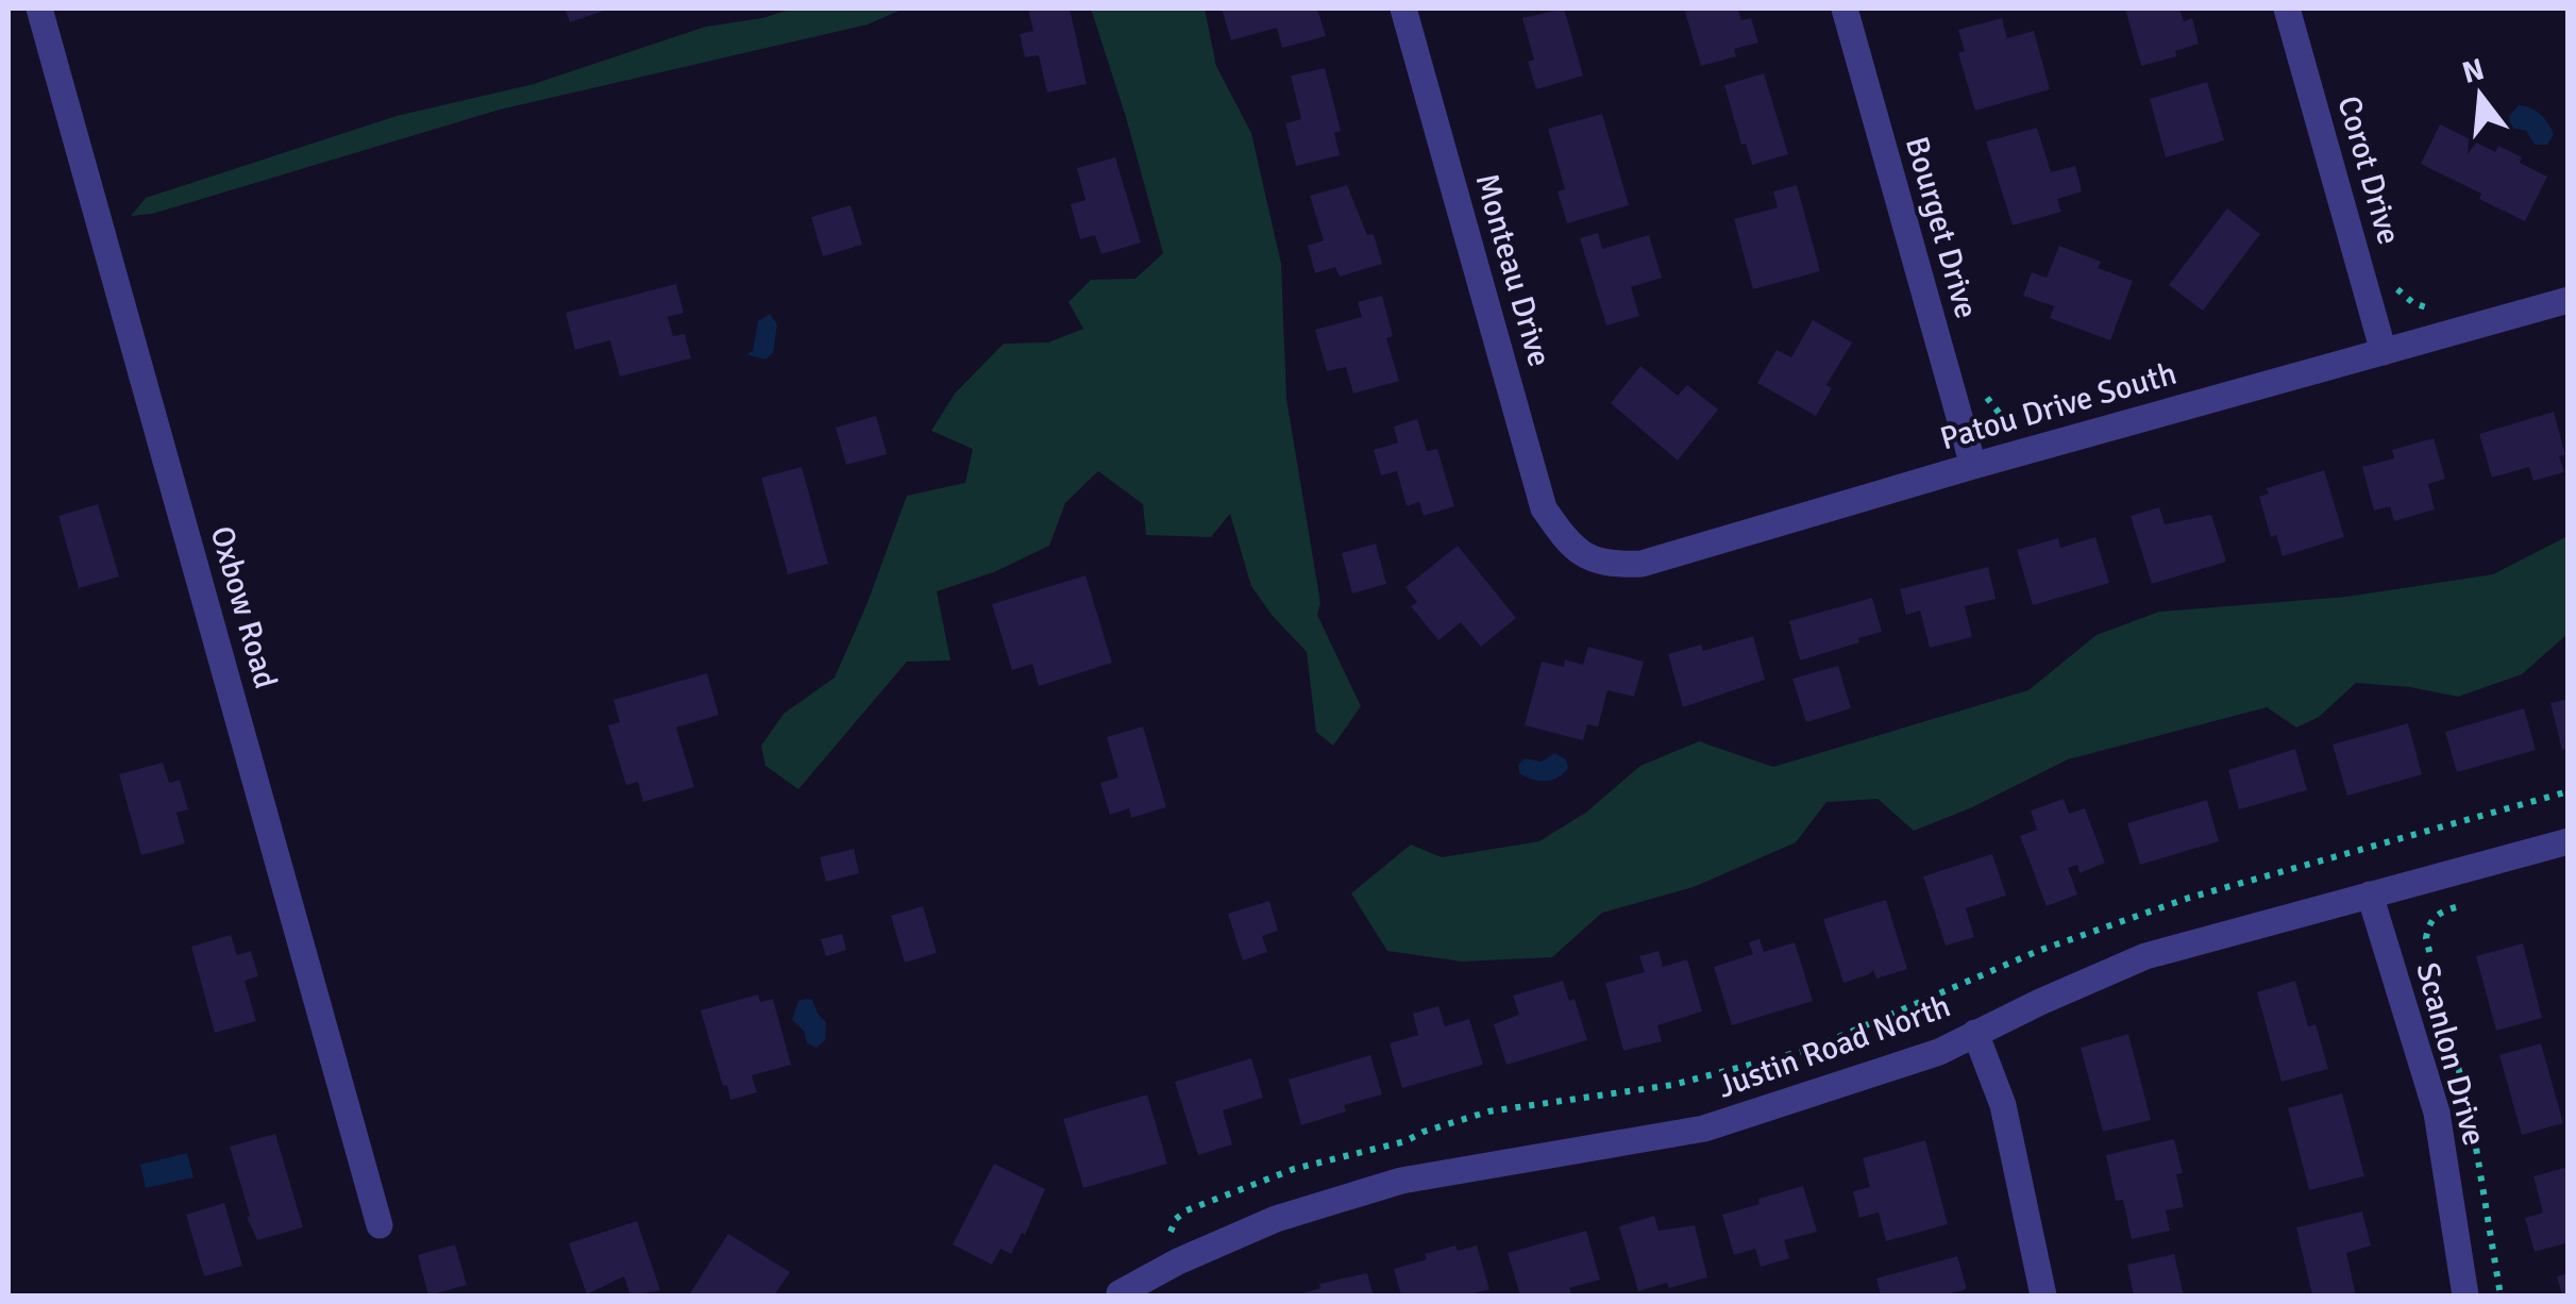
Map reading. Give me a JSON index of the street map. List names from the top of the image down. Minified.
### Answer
{"streets":{"street":["Corot Drive","Bourget Drive","Monteau Drive","Patou Drive South","Oxbow Road","Justin Road North","Scanlon Drive"]},"crossings":[["Corot Drive","Patou Drive South"],["Bourget Drive","Patou Drive South"],["Monteau Drive","Patou Drive South"],["Justin Road North","Scanlon Drive"]],"north":"top"}
